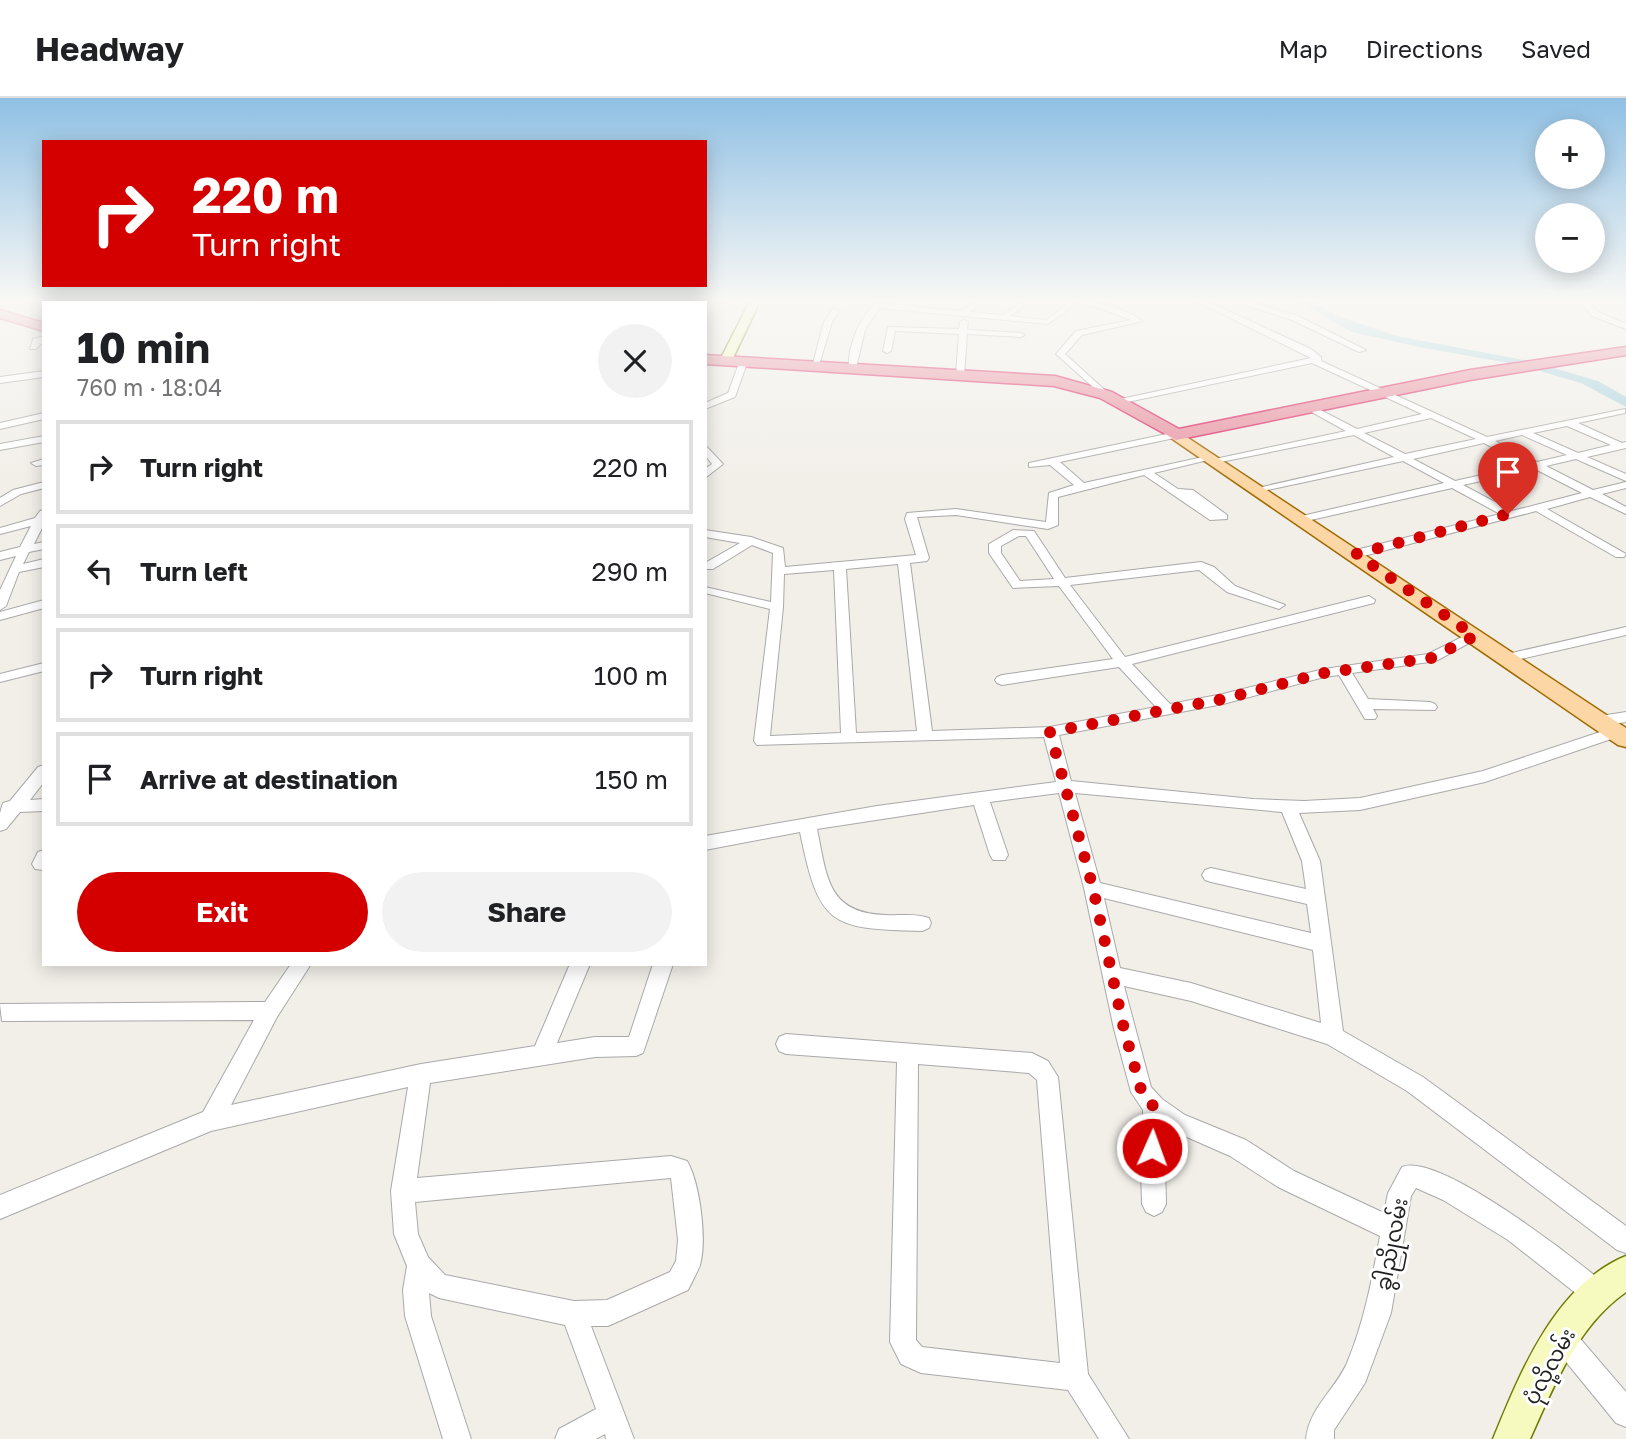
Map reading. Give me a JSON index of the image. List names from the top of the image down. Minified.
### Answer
{"streets":{"street":["ခွါညိုလမ်း","ပုံလို့လမ်း"]},"crossings":[["ခွါညိုလမ်း","ပုံလို့လမ်း"]],"page":{"header":"Headway","nav":["Map","Directions","Saved"],"map_buttons":["+","−"],"turn":["220 m","Turn right"],"heading":["10 min","760 m · 18:04"],"list":[{"name":"Turn right","value":"220 m"},{"name":"Turn left","value":"290 m"},{"name":"Turn right","value":"100 m"},{"name":"Arrive at destination","value":"150 m"}],"buttons":["Exit","Share"]}}
